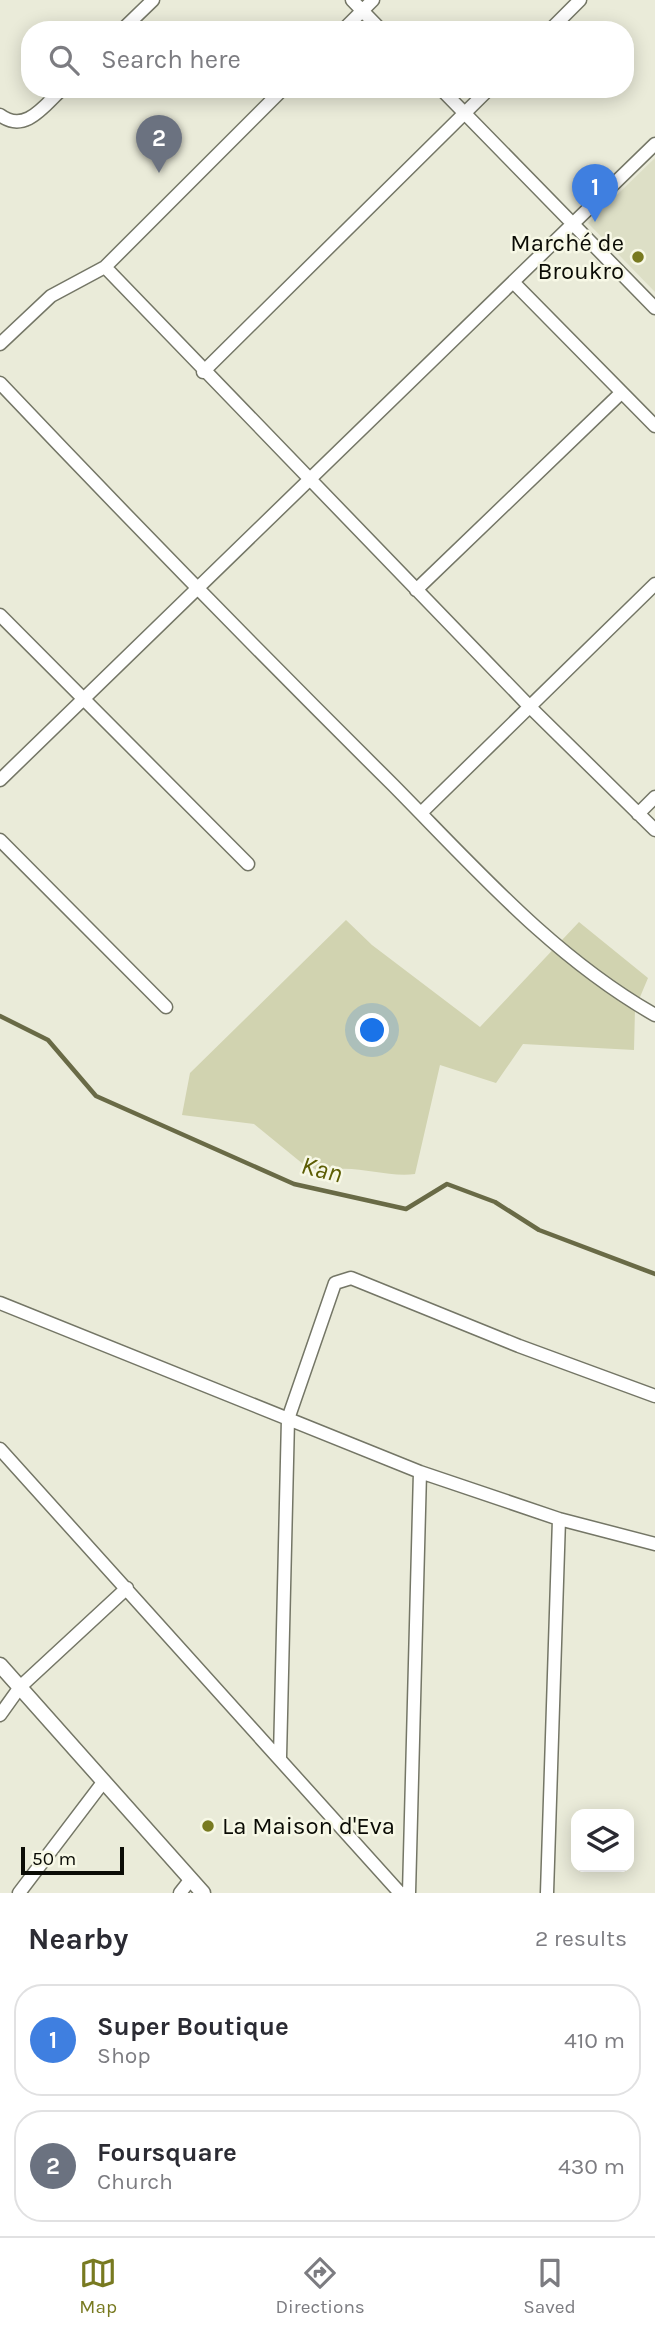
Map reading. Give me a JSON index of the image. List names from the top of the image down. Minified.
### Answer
{"water":["Kan"],"places":["Marché de Broukro","La Maison d'Eva"],"scale_bar":"50 m","page":{"search":"Search here","pins":["2","1"],"scale":"50 m","heading":["Nearby","2 results"],"list":[{"mark":"1","name":"Super Boutique","note":"Shop","value":"410 m"},{"mark":"2","name":"Foursquare","note":"Church","value":"430 m"}],"nav":["Map","Directions","Saved"]}}
